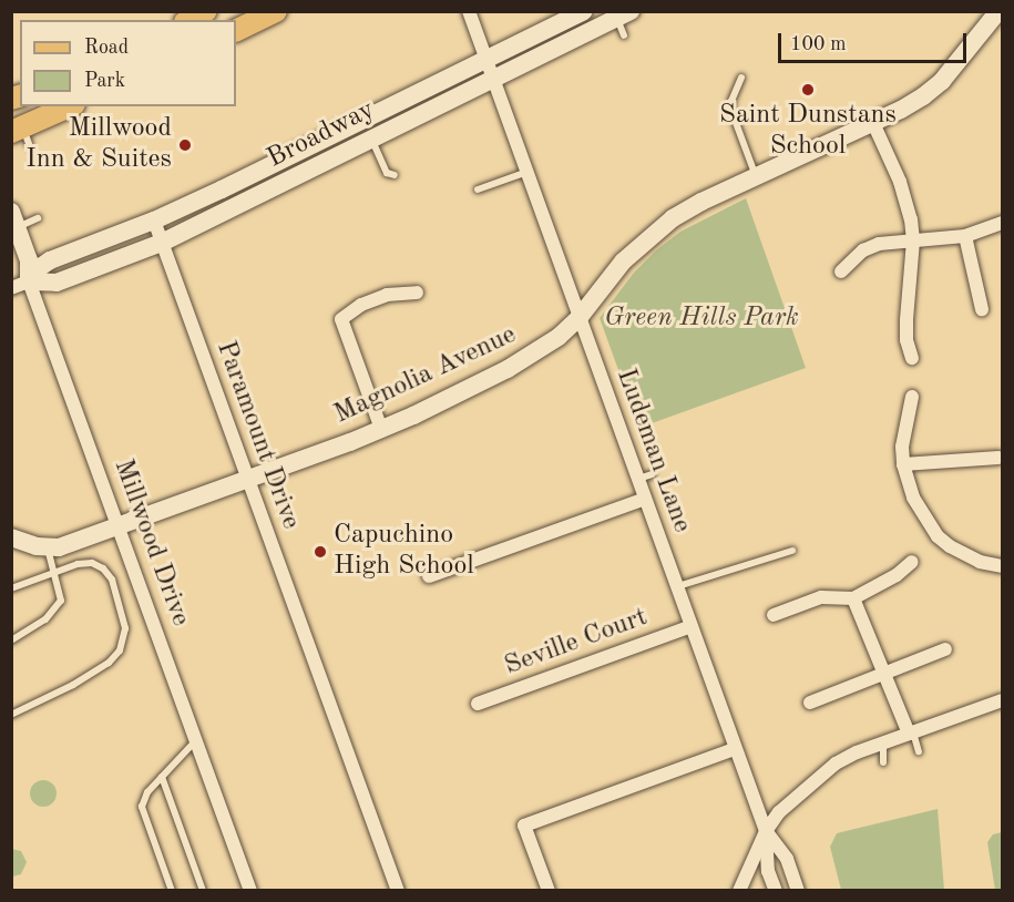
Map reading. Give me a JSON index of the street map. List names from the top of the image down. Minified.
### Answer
{"streets":{"street":["Broadway","Magnolia Avenue","Paramount Drive","Ludeman Lane","Millwood Drive","Seville Court"]},"crossings":[["Broadway","Paramount Drive"],["Broadway","Ludeman Lane"],["Broadway","Millwood Drive"],["Magnolia Avenue","Paramount Drive"],["Magnolia Avenue","Ludeman Lane"],["Magnolia Avenue","Millwood Drive"],["Ludeman Lane","Seville Court"]],"parks":["Green Hills Park"],"places":["Saint Dunstans School","Millwood Inn & Suites","Capuchino High School"],"legend":["Road","Park"],"scale_bar":"100 m"}
